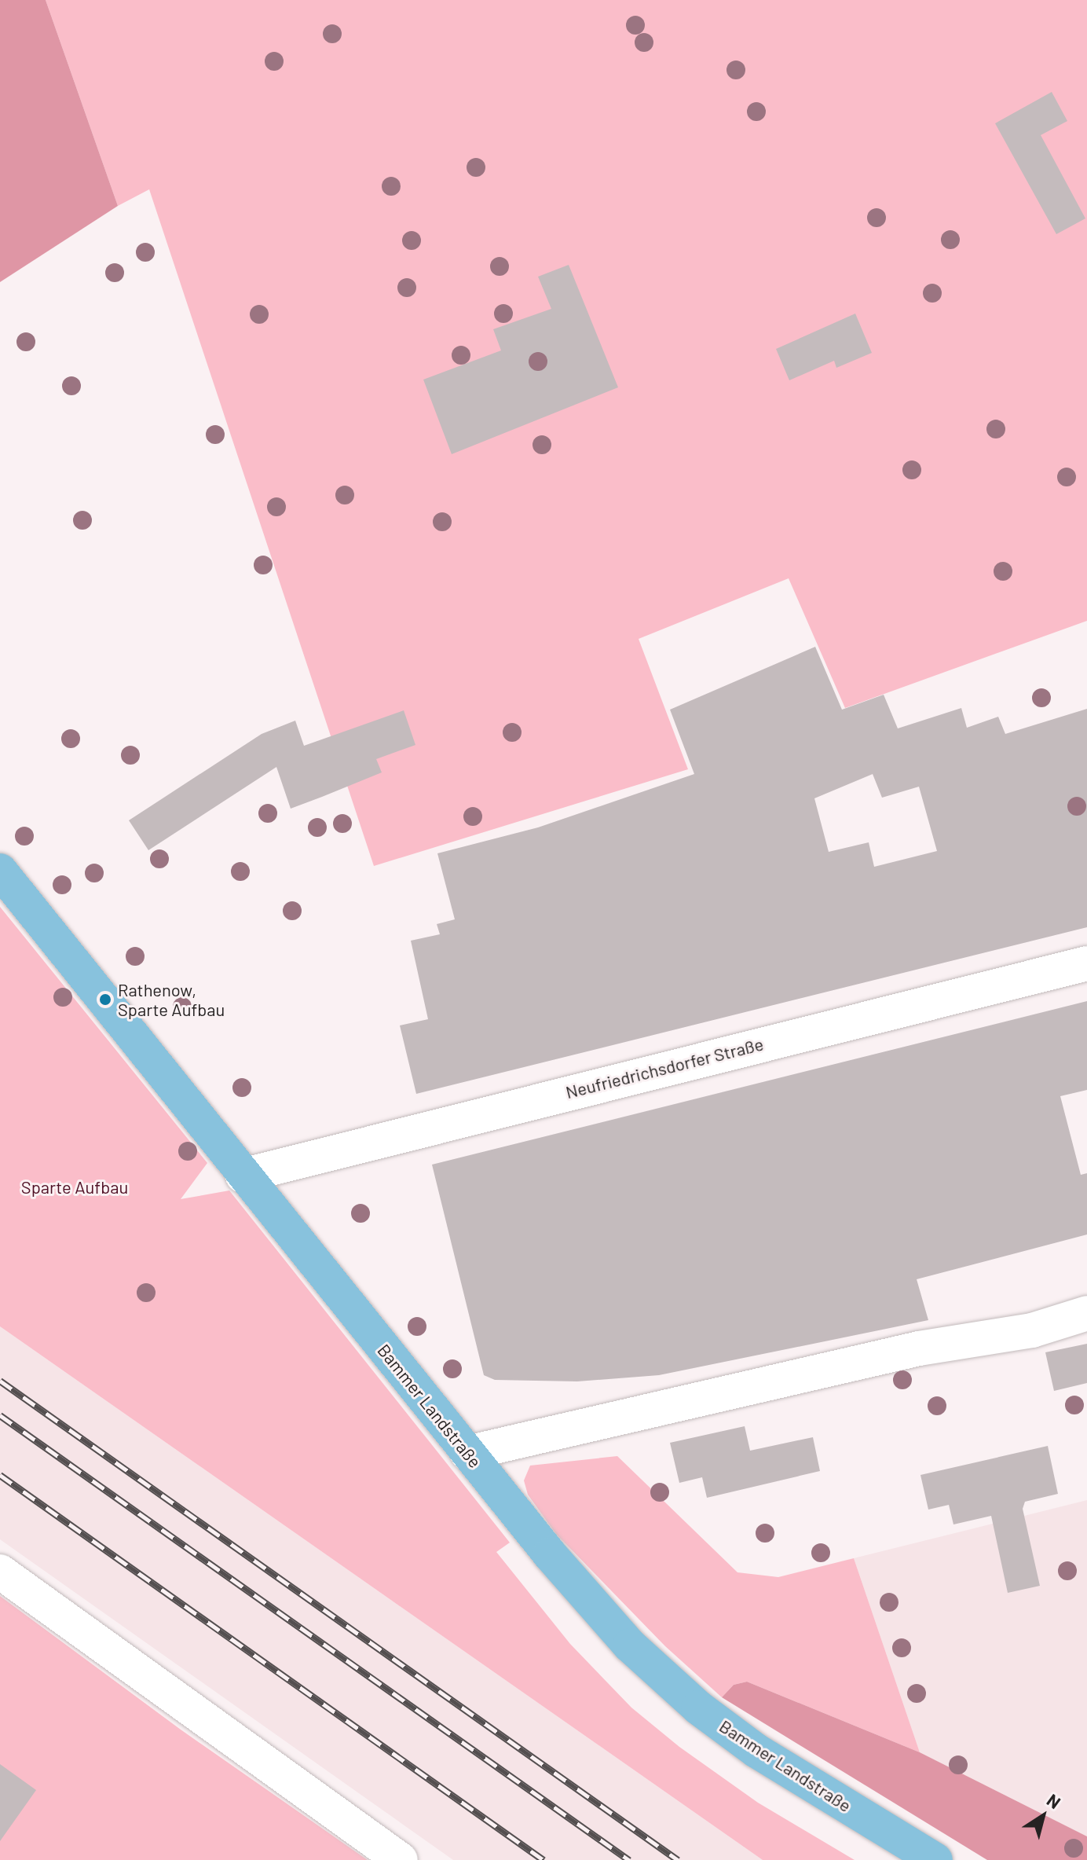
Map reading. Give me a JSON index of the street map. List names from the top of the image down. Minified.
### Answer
{"streets":{"main road":["Bammer Landstraße"],"street":["Neufriedrichsdorfer Straße"]},"crossings":[["Neufriedrichsdorfer Straße","Bammer Landstraße"]],"parks":["Sparte Aufbau"],"places":["Rathenow, Sparte Aufbau"],"north":"top right"}
